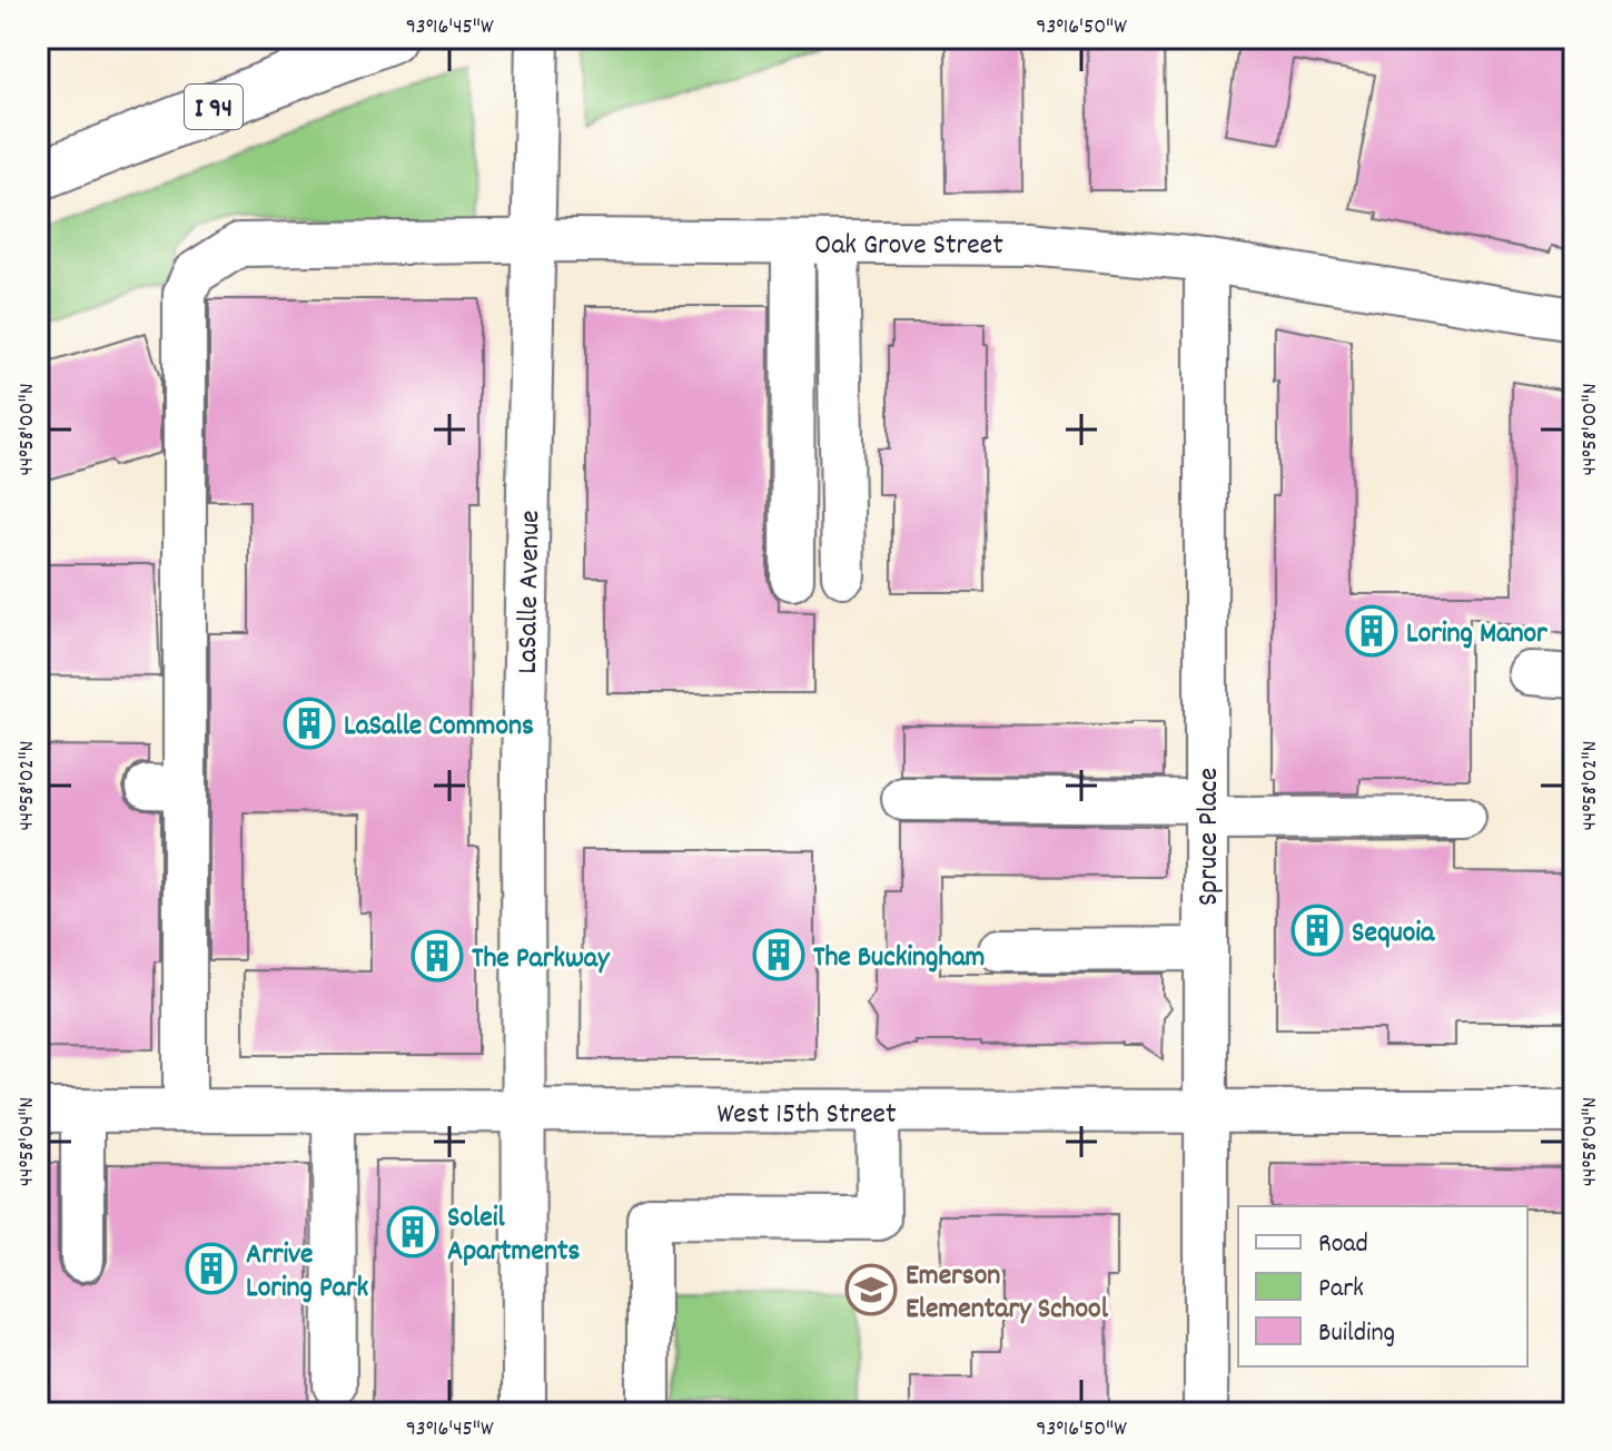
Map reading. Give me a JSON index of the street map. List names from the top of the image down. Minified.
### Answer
{"streets":{"highway":["I 94"],"street":["Oak Grove Street","LaSalle Avenue","Spruce Place","West 15th Street"]},"crossings":[["Oak Grove Street","LaSalle Avenue"],["Oak Grove Street","Spruce Place"],["Oak Grove Street","West 15th Street"],["LaSalle Avenue","West 15th Street"],["Spruce Place","West 15th Street"]],"places":{"building":["Loring Manor","LaSalle Commons","Sequoia","The Buckingham","The Parkway","Soleil Apartments","Arrive Loring Park"],"school or university":["Emerson Elementary School"]},"legend":["Road","Park","Building"],"coordinates":["93°16'45\"W","93°16'50\"W","44°58'00\"N","44°58'02\"N","44°58'04\"N"]}
